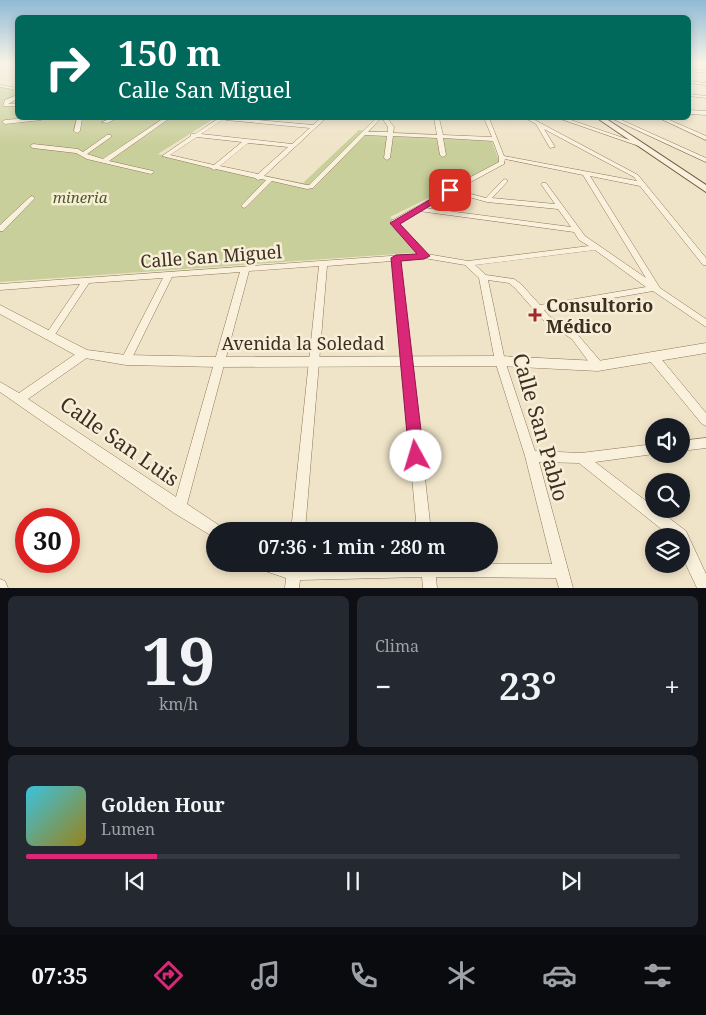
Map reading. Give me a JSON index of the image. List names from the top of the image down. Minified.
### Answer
{"streets":{"street":["Calle San Miguel","Avenida la Soledad","Calle San Pablo","Calle San Luis"]},"crossings":[["Avenida la Soledad","Calle San Pablo"]],"parks":["mineria"],"places":{"health":["Consultorio Médico"]},"page":{"turn":["150 m","Calle San Miguel"],"limit":"30","trip":"07:36 · 1 min · 280 m","tile":[["19","km/h"],"Clima"],"heat":["−","23°","+"],"song":["Golden Hour","Lumen"],"tabs":"07:35"}}
